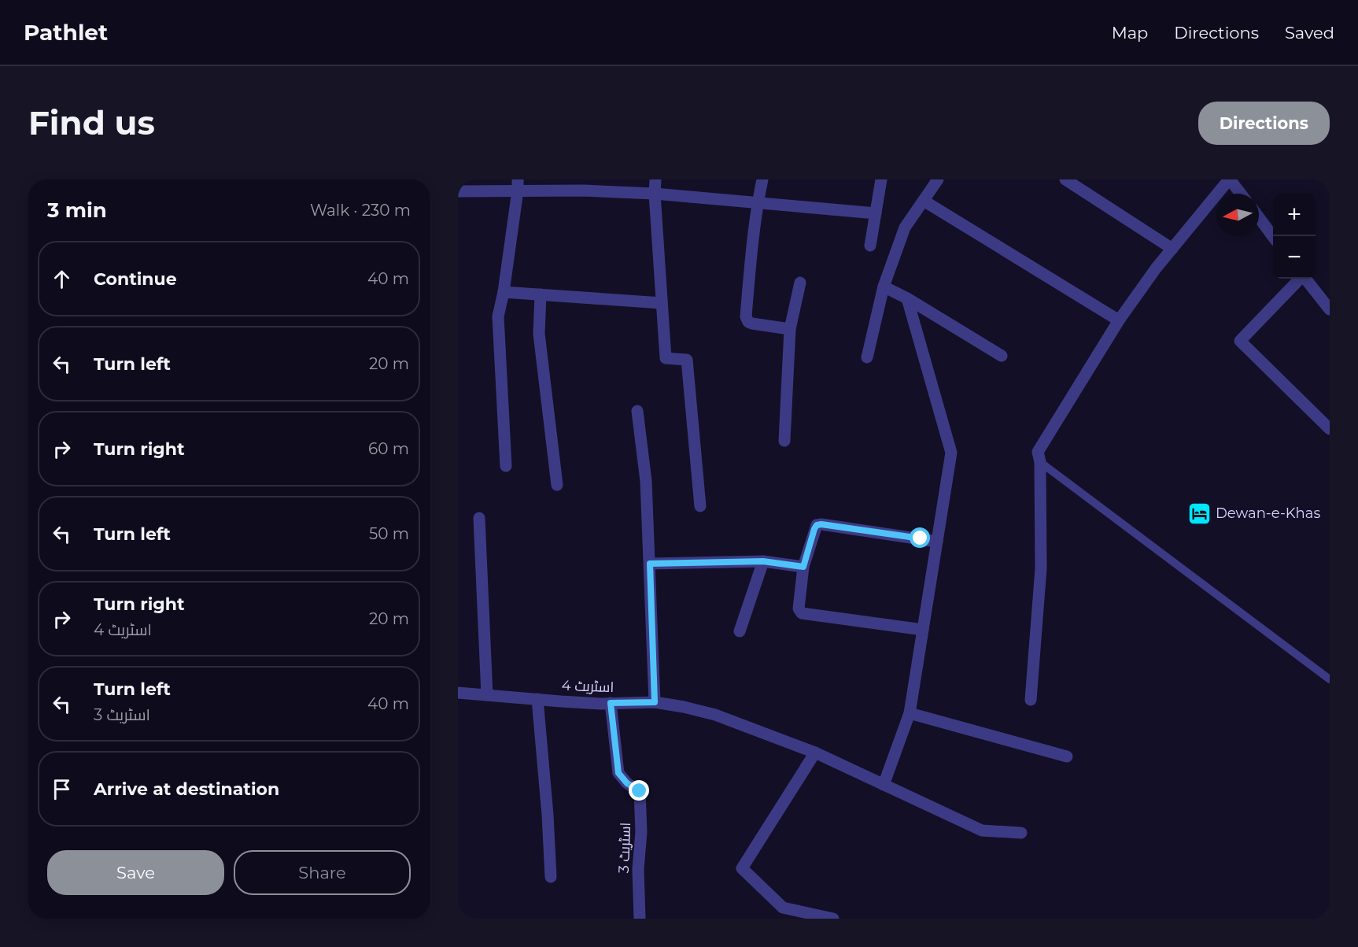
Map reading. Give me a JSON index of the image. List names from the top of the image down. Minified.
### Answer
{"streets":{"street":["اسٹریٹ 4","اسٹریٹ 3"]},"crossings":[["اسٹریٹ 4","اسٹریٹ 3"]],"places":{"hotel":["Dewan-e-Khas"]},"north":"left","page":{"header":"Pathlet","nav":["Map","Directions","Saved"],"buttons":["Directions",["Save","Share"]],"title":"Find us","heading":["3 min","Walk · 230 m"],"map_buttons":["+","−"],"list":[["Continue","40 m"],["Turn left","20 m"],["Turn right","60 m"],["Turn left","50 m"],["Turn right","اسٹریٹ 4","20 m"],["Turn left","اسٹریٹ 3","40 m"],"Arrive at destination"]}}
